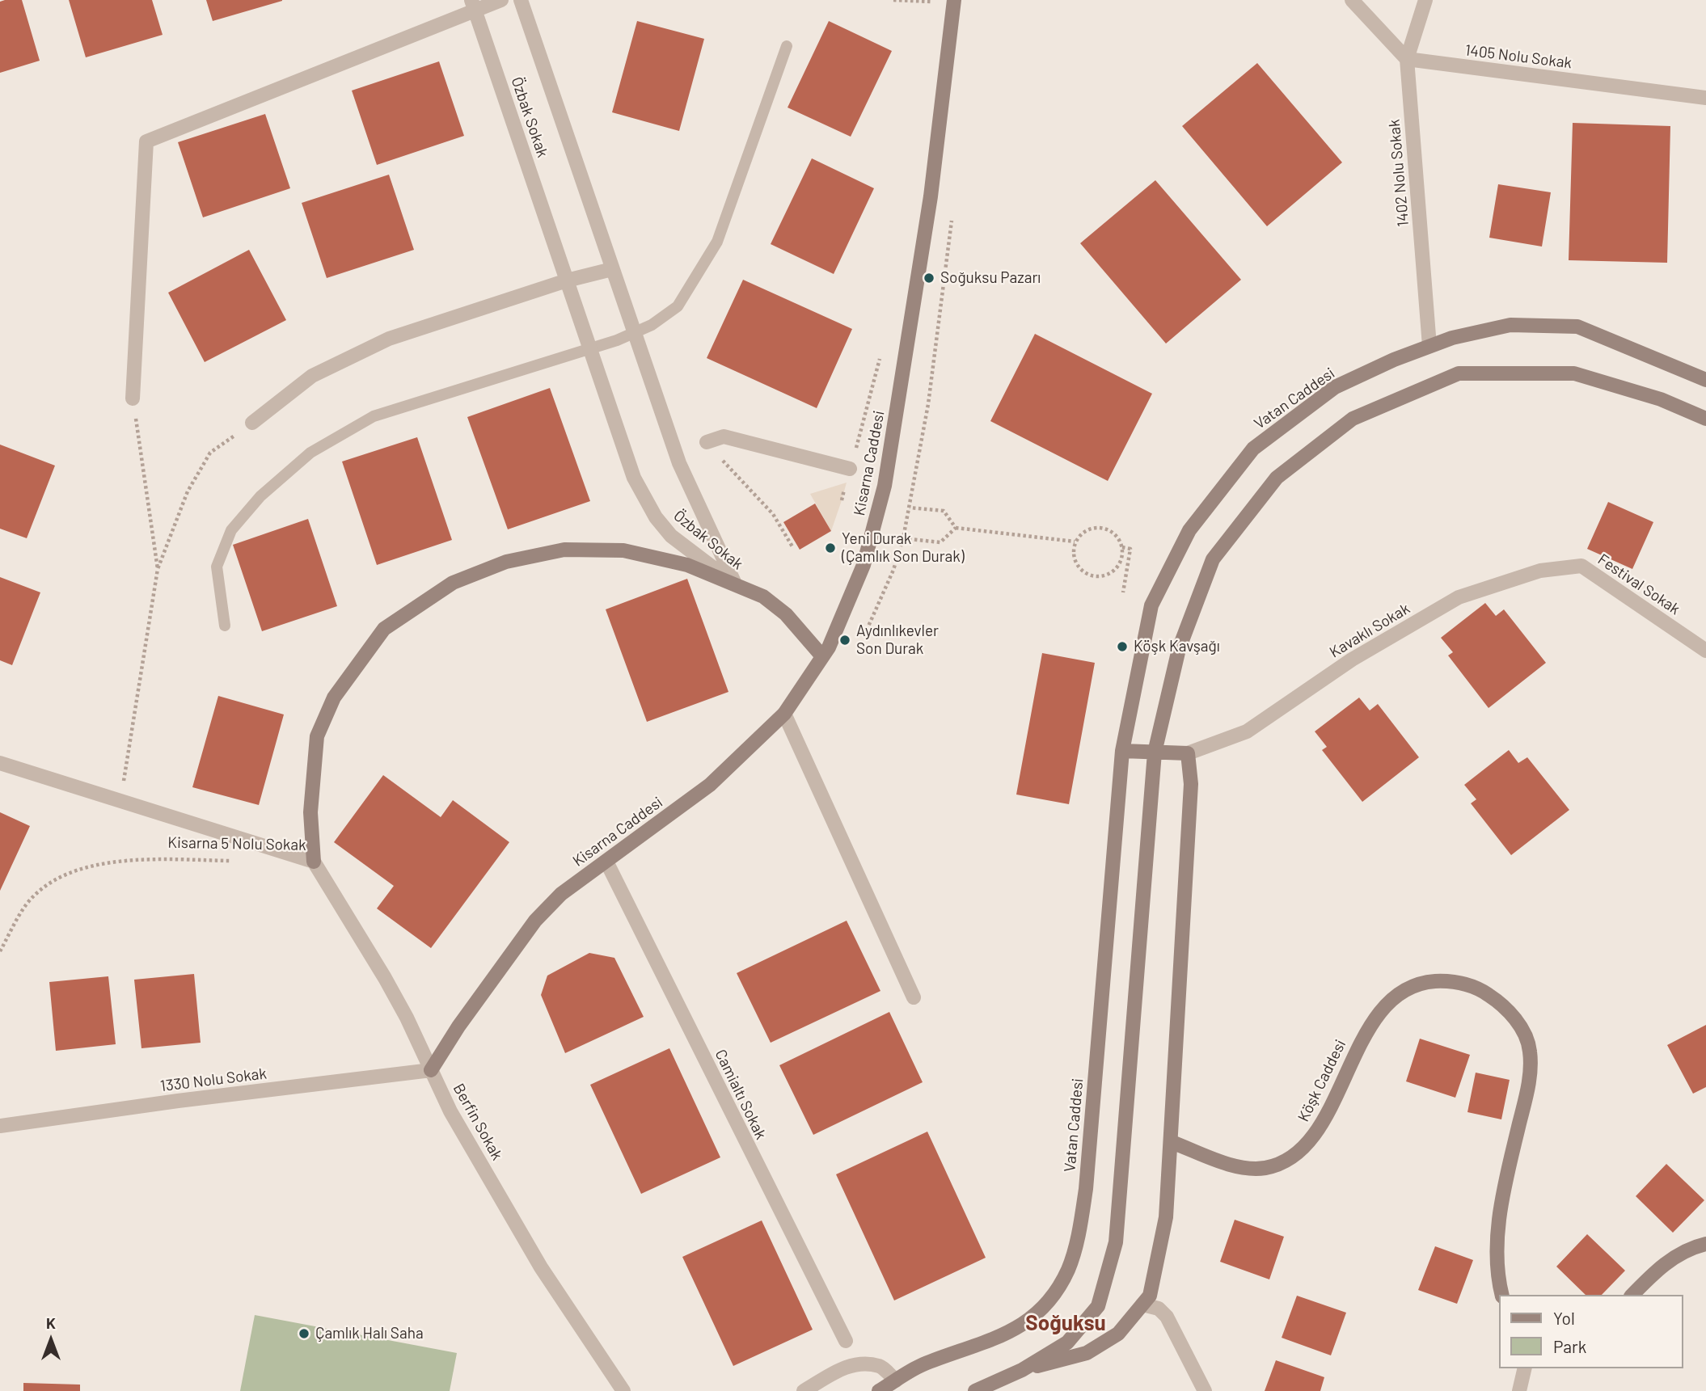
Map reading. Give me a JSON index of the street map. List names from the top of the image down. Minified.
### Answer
{"streets":{"street":["1405 Nolu Sokak","Özbak Sokak","1402 Nolu Sokak","Vatan Caddesi","Kisarna Caddesi","Festival Sokak","Kavaklı Sokak","Kisarna 5 Nolu Sokak","1330 Nolu Sokak","Köşk Caddesi","Camialtı Sokak","Berfin Sokak"]},"crossings":[["1405 Nolu Sokak","1402 Nolu Sokak"],["Özbak Sokak","Kisarna 5 Nolu Sokak"],["1402 Nolu Sokak","Vatan Caddesi"],["Kisarna Caddesi","Kisarna 5 Nolu Sokak"],["Kisarna Caddesi","1330 Nolu Sokak"],["Kisarna Caddesi","Camialtı Sokak"],["Kisarna Caddesi","Berfin Sokak"],["Festival Sokak","Kavaklı Sokak"],["Kisarna 5 Nolu Sokak","Berfin Sokak"],["1330 Nolu Sokak","Berfin Sokak"]],"districts":["Soğuksu"],"places":["Soğuksu Pazarı","Yeni Durak (Çamlık Son Durak)","Aydınlıkevler Son Durak","Köşk Kavşağı","Çamlık Halı Saha"],"legend":["Yol","Park"],"north":"top"}
